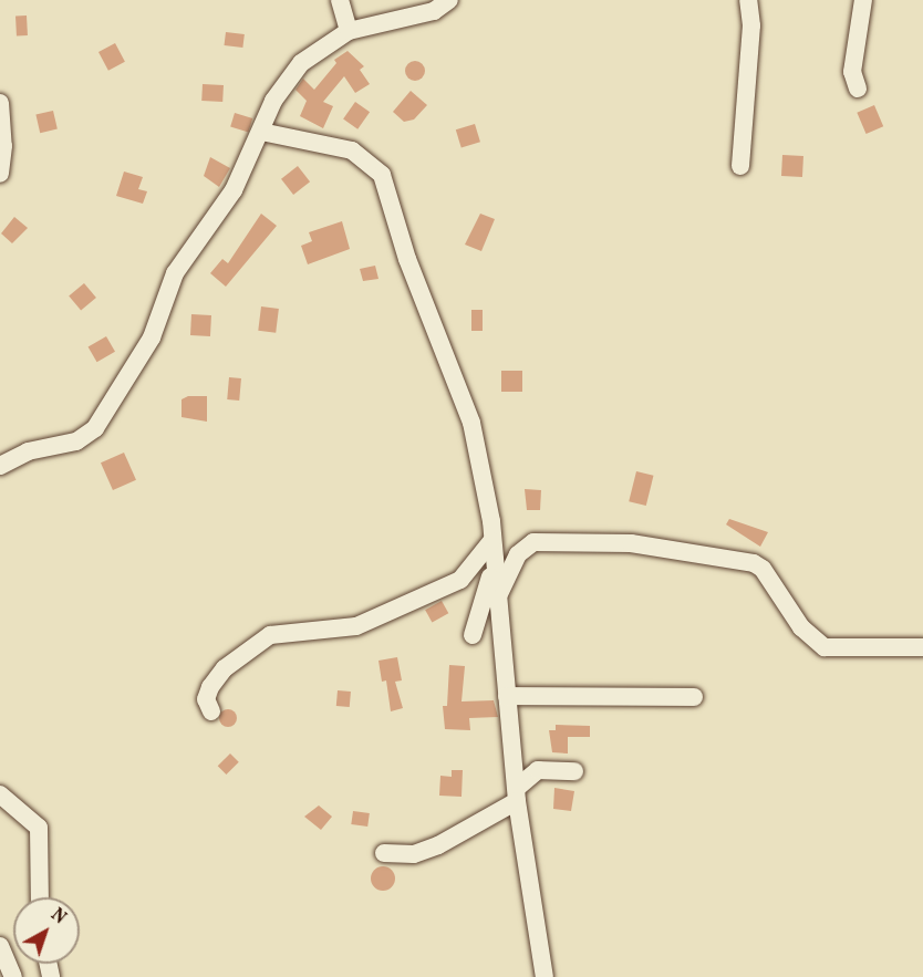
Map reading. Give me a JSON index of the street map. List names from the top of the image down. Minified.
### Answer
{"north":"top right"}
